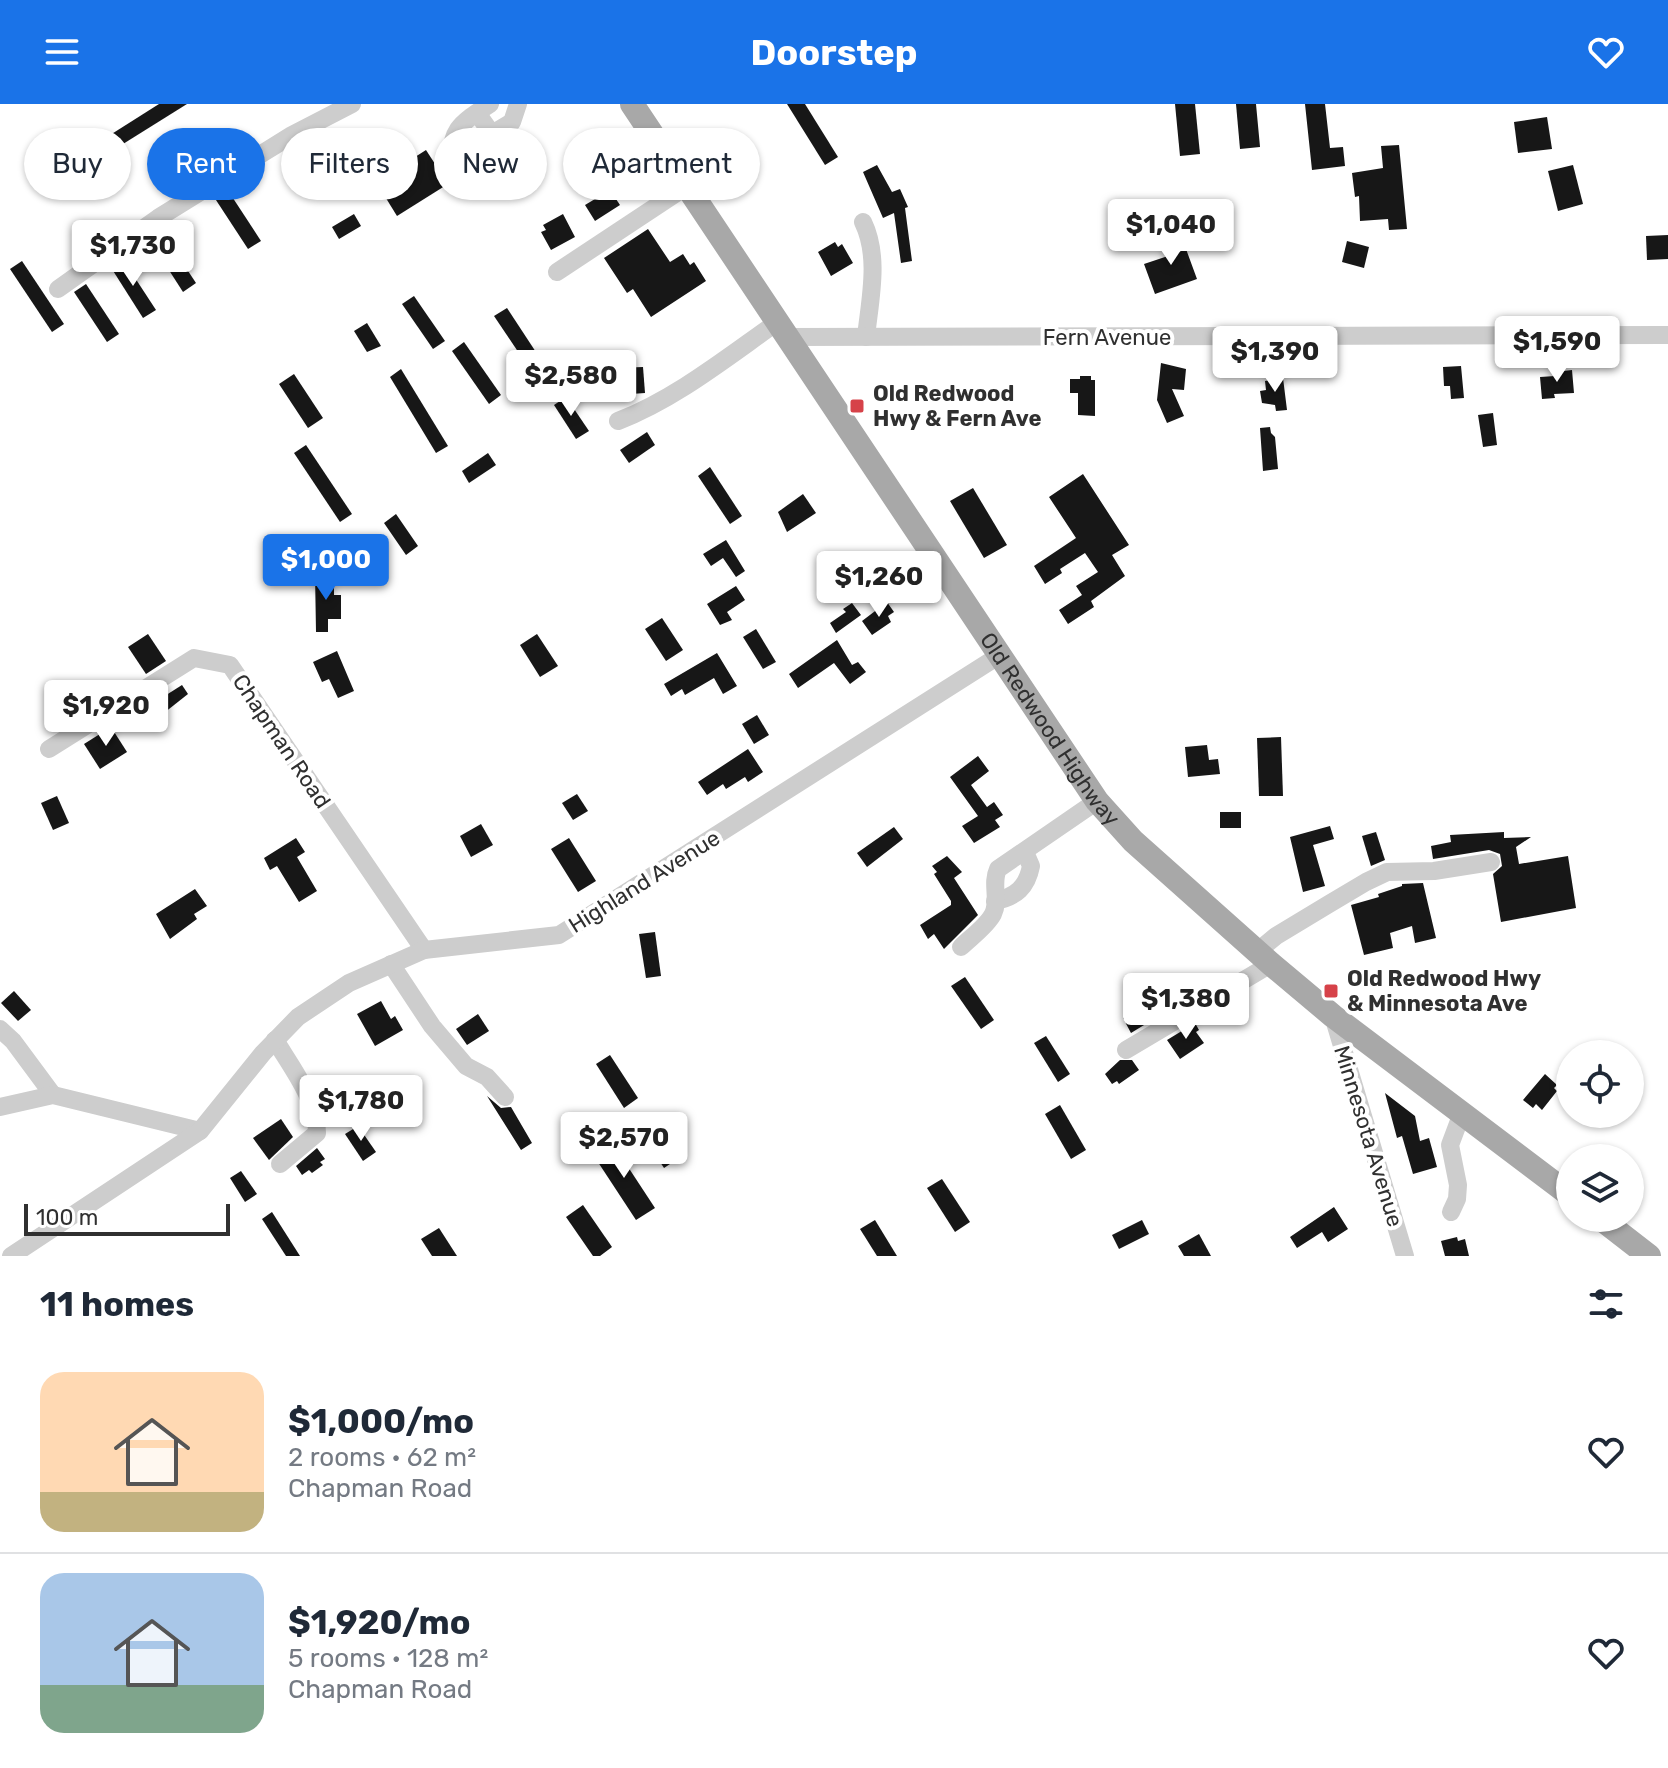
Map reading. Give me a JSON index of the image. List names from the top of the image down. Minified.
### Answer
{"streets":{"main road":["Old Redwood Highway"],"street":["Fern Avenue","Chapman Road","Highland Avenue","Minnesota Avenue"]},"crossings":[["Fern Avenue","Old Redwood Highway"],["Old Redwood Highway","Highland Avenue"],["Old Redwood Highway","Minnesota Avenue"],["Chapman Road","Highland Avenue"]],"places":{"transit":["Old Redwood Hwy & Fern Ave","Old Redwood Hwy & Minnesota Ave"]},"scale_bar":"100 m","page":{"header":"Doorstep","chip":["Buy","Rent","Filters","New","Apartment"],"price":["$1,040","$1,730","$1,590","$1,390","$2,580","$1,000","$1,260","$1,920","$1,380","$1,780","$2,570"],"scale":"100 m","heading":"11 homes","list":[{"name":"$1,000/mo","note":"2 rooms · 62 m² · Chapman Road"},{"name":"$1,920/mo","note":"5 rooms · 128 m² · Chapman Road"}]}}
